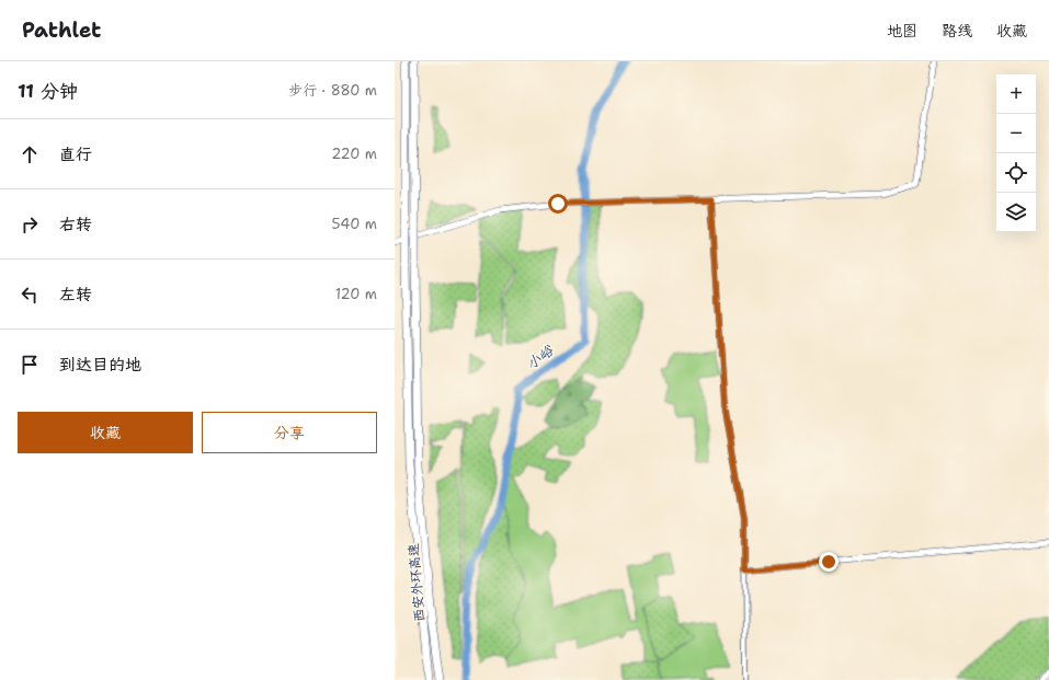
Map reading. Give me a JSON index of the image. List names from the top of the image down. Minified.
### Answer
{"streets":{"highway":["西安外环高速"]},"water":["小峪"],"page":{"header":"Pathlet","nav":["地图","路线","收藏"],"heading":["11 分钟","步行 · 880 m"],"map_buttons":["+","−"],"list":[["直行","220 m"],["右转","540 m"],["左转","120 m"],"到达目的地"],"buttons":["收藏","分享"]}}
